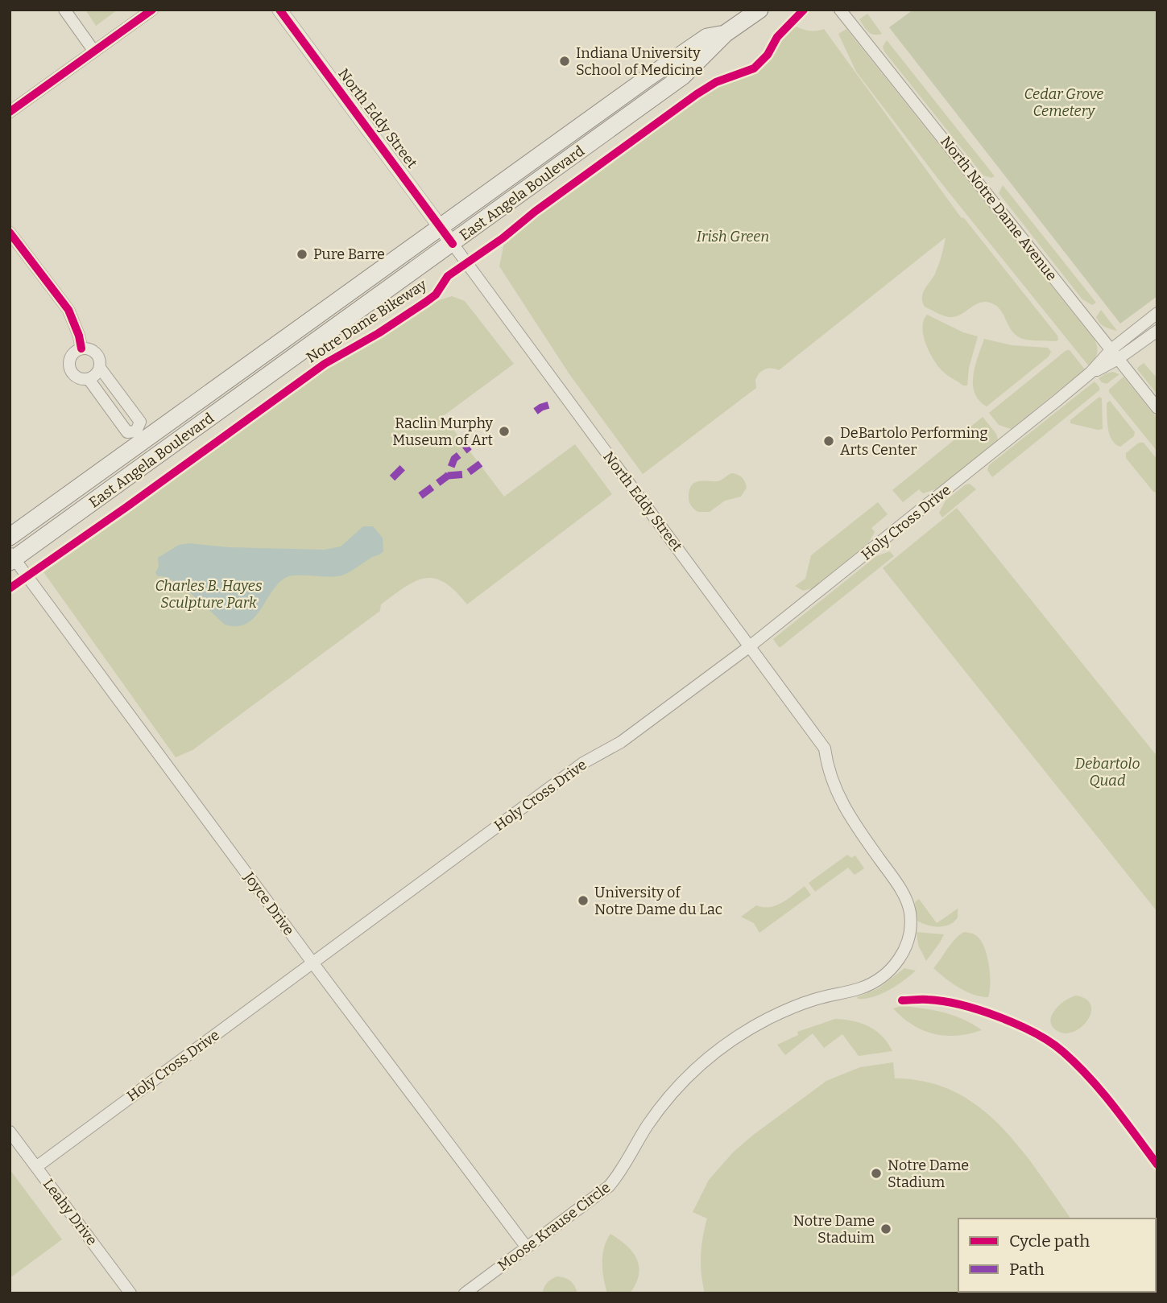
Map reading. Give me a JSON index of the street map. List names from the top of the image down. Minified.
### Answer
{"streets":{"main road":["East Angela Boulevard"],"street":["North Eddy Street","North Notre Dame Avenue","Holy Cross Drive","Joyce Drive","Leahy Drive","Moose Krause Circle"],"cycle path":["Notre Dame Bikeway"]},"crossings":[["North Eddy Street","East Angela Boulevard"],["North Eddy Street","Holy Cross Drive"],["North Eddy Street","Moose Krause Circle"],["East Angela Boulevard","Joyce Drive"],["North Notre Dame Avenue","Holy Cross Drive"],["Holy Cross Drive","Joyce Drive"],["Holy Cross Drive","Leahy Drive"],["Joyce Drive","Moose Krause Circle"]],"parks":["Cedar Grove Cemetery","Irish Green","Charles B. Hayes Sculpture Park","Debartolo Quad"],"places":["Indiana University School of Medicine","Pure Barre","Raclin Murphy Museum of Art","DeBartolo Performing Arts Center","University of Notre Dame du Lac","Notre Dame Stadium","Notre Dame Staduim"],"legend":["Cycle path","Path"]}
